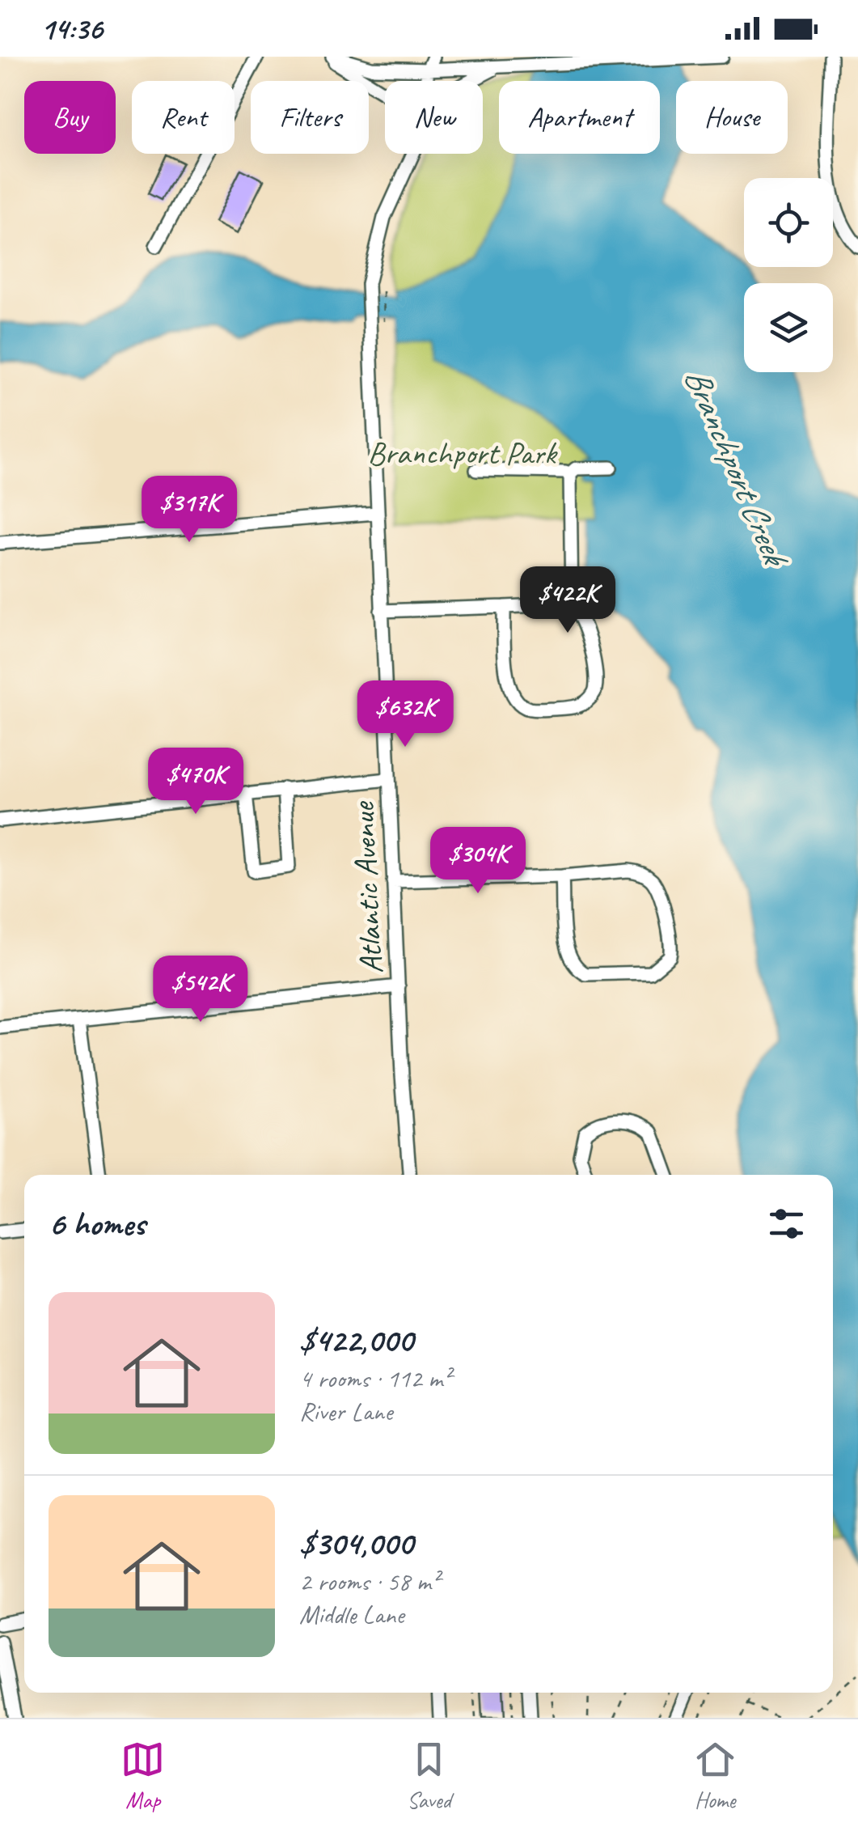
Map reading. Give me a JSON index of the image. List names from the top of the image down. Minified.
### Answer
{"streets":{"street":["Atlantic Avenue"]},"water":["Branchport Creek"],"parks":["Branchport Park"],"page":{"status":"14:36","chip":["Buy","Rent","Filters","New","Apartment","House"],"price":["$317K","$422K","$632K","$470K","$304K","$542K"],"heading":"6 homes","list":[{"name":"$422,000","note":"4 rooms · 112 m² · River Lane"},{"name":"$304,000","note":"2 rooms · 58 m² · Middle Lane"}],"tabs":["Map","Saved","Home"]}}
